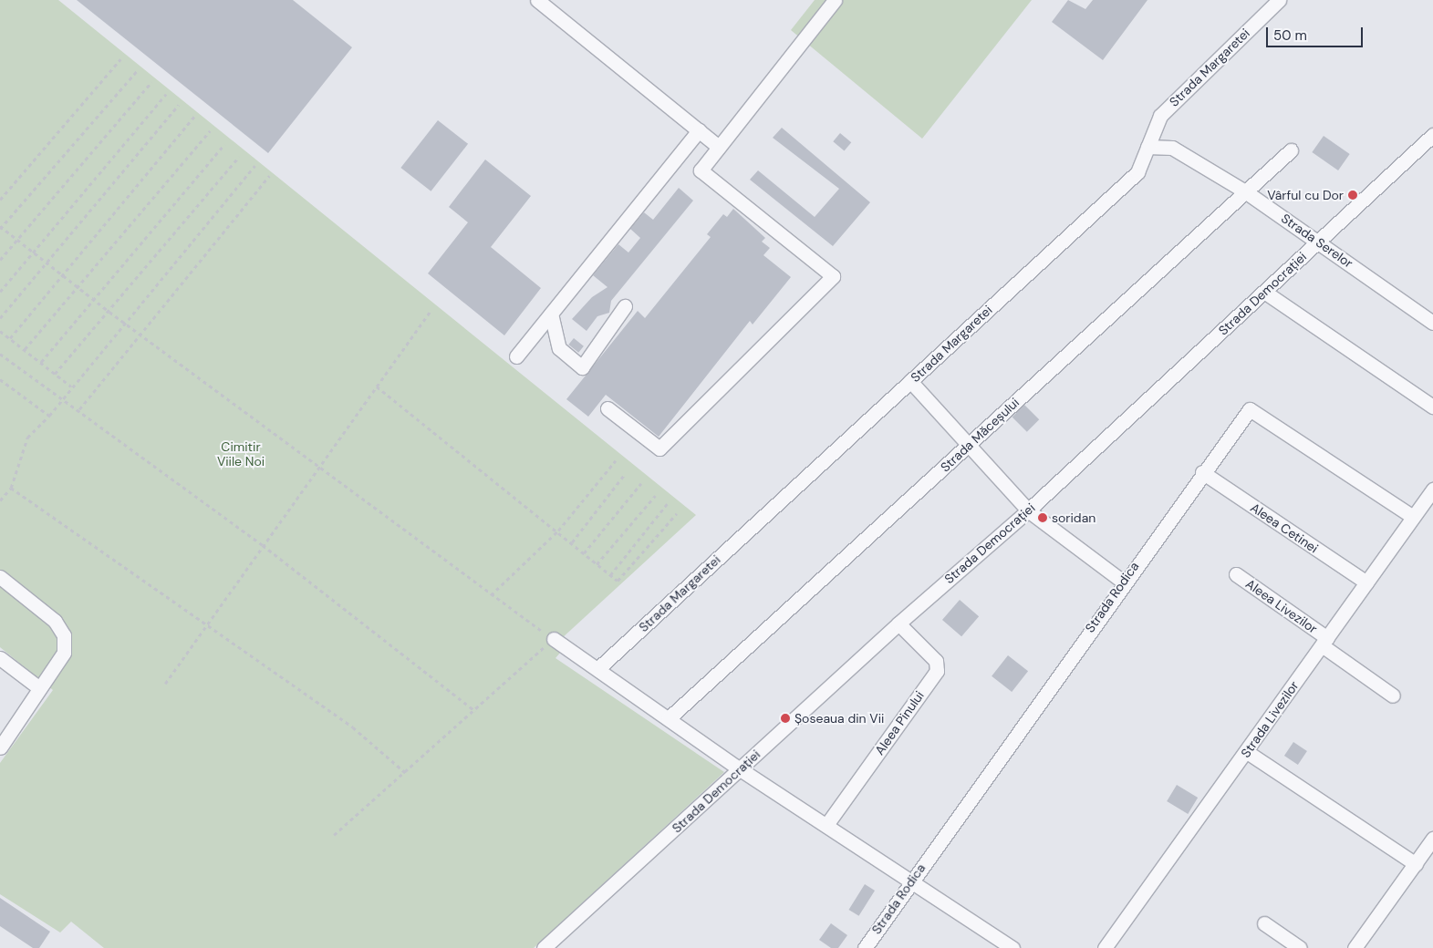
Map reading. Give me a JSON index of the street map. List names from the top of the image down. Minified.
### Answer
{"streets":{"street":["Strada Margaretei","Strada Serelor","Strada Democrației","Strada Măceșului","Aleea Cetinei","Strada Rodica","Aleea Livezilor","Strada Livezilor","Aleea Pinului"]},"crossings":[["Strada Margaretei","Strada Serelor"],["Strada Serelor","Strada Democrației"],["Strada Serelor","Strada Măceșului"],["Strada Democrației","Aleea Pinului"],["Aleea Cetinei","Strada Rodica"],["Aleea Cetinei","Strada Livezilor"],["Strada Rodica","Strada Livezilor"],["Aleea Livezilor","Strada Livezilor"]],"parks":["Cimitir Viile Noi"],"places":["Vârful cu Dor","soridan","Șoseaua din Vii"],"scale_bar":"50 m"}
